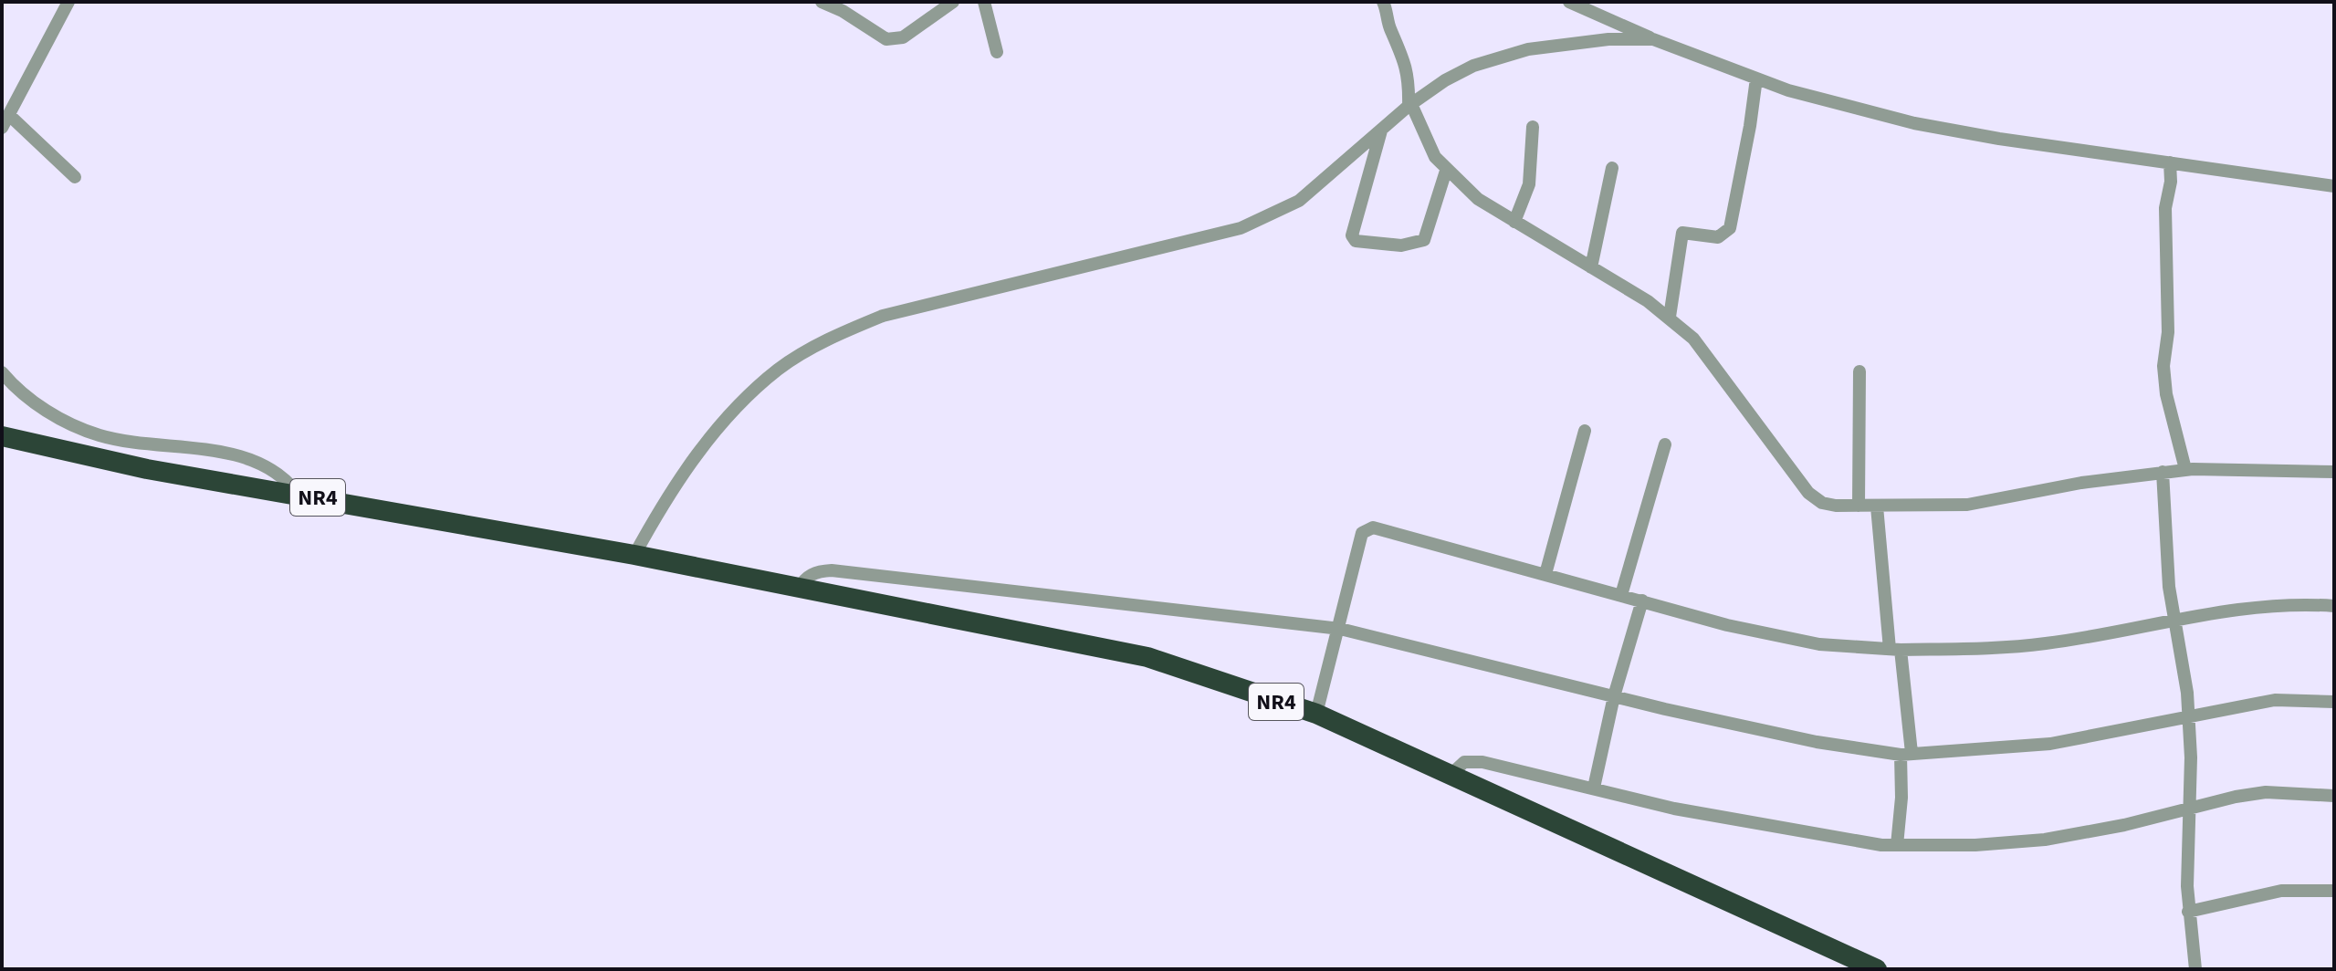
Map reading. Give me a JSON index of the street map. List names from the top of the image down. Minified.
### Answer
{"streets":{"highway":["NR4"]}}
